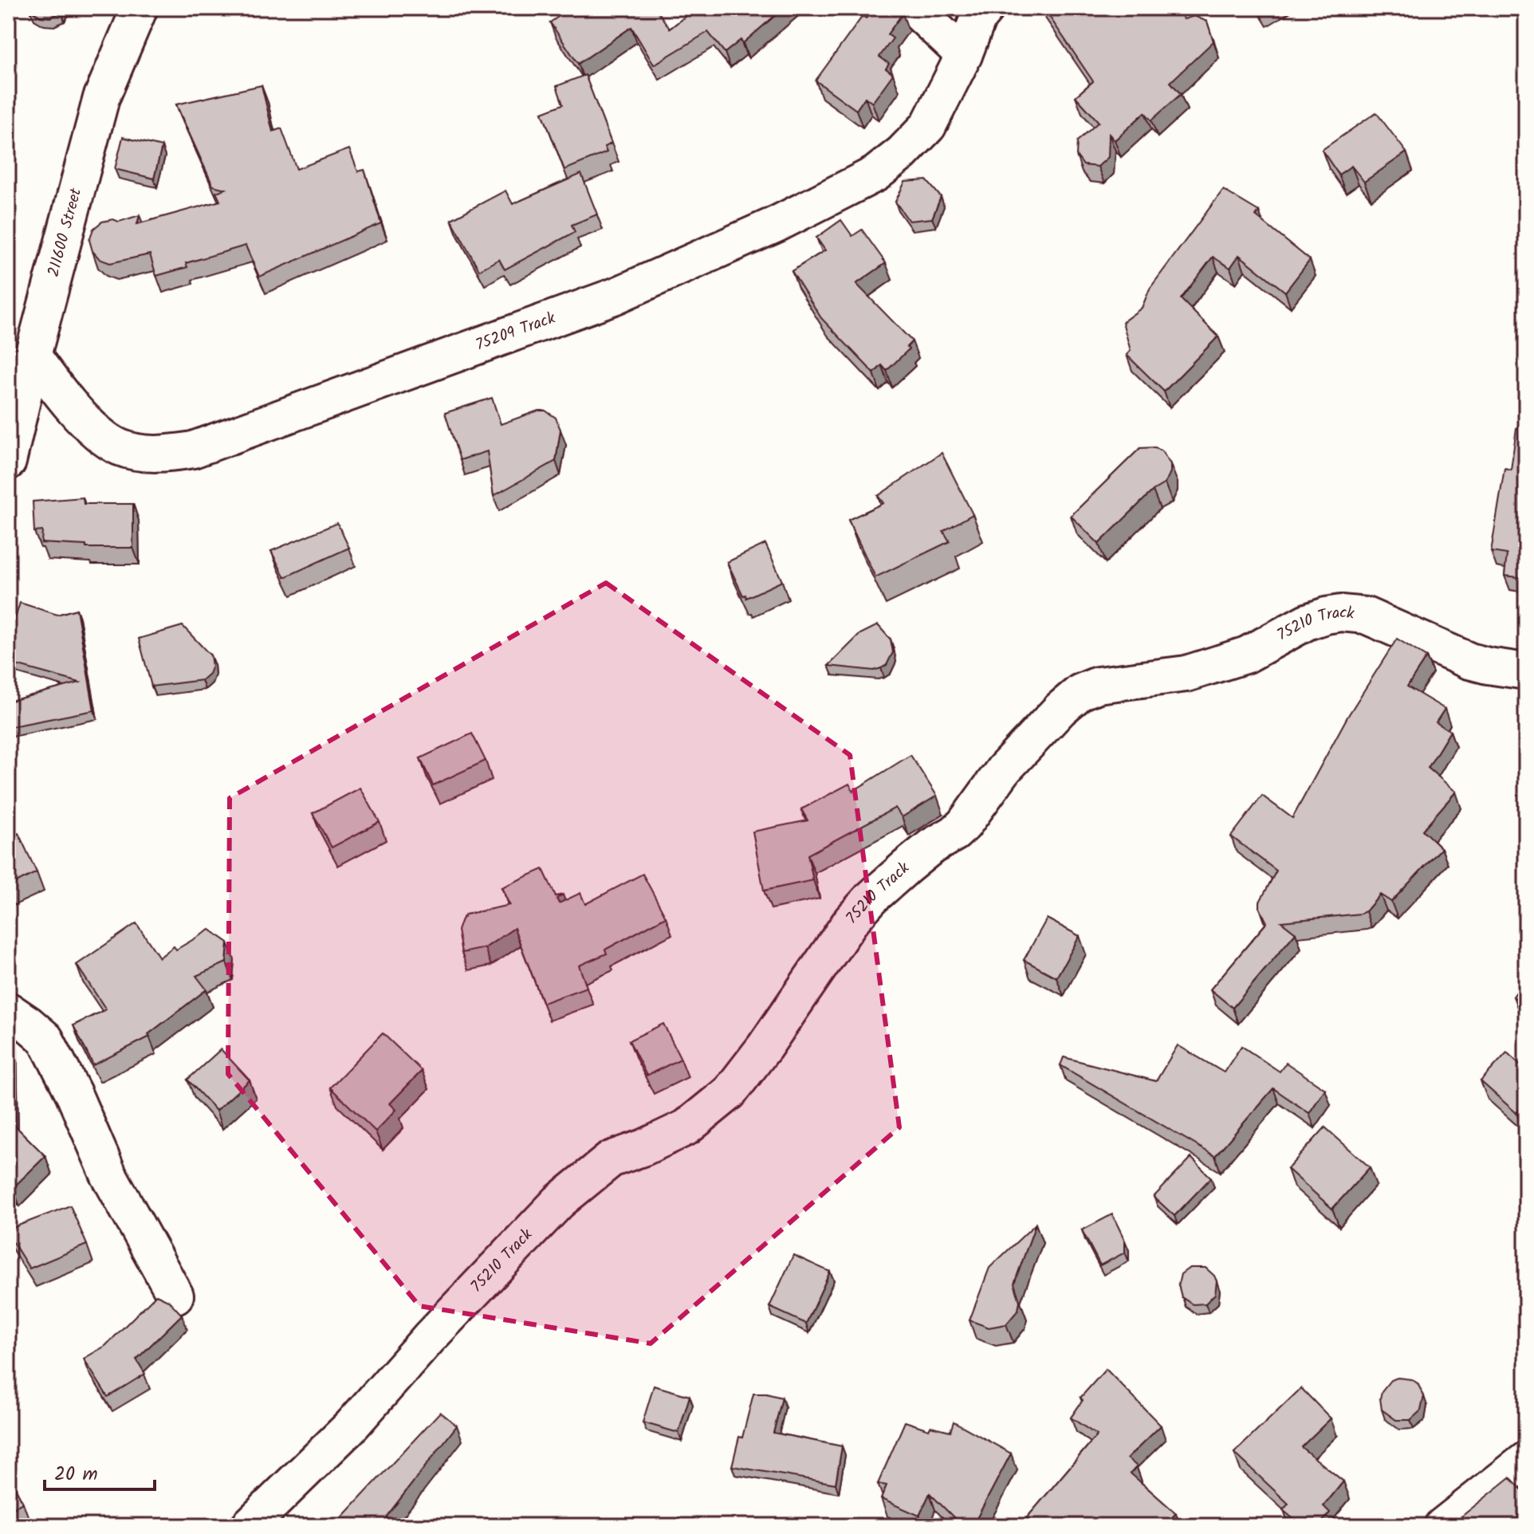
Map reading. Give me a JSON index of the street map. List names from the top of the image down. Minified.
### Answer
{"streets":{"street":["211600 Street","75209 Track","75210 Track"]},"crossings":[["211600 Street","75209 Track"]],"scale_bar":"20 m"}
